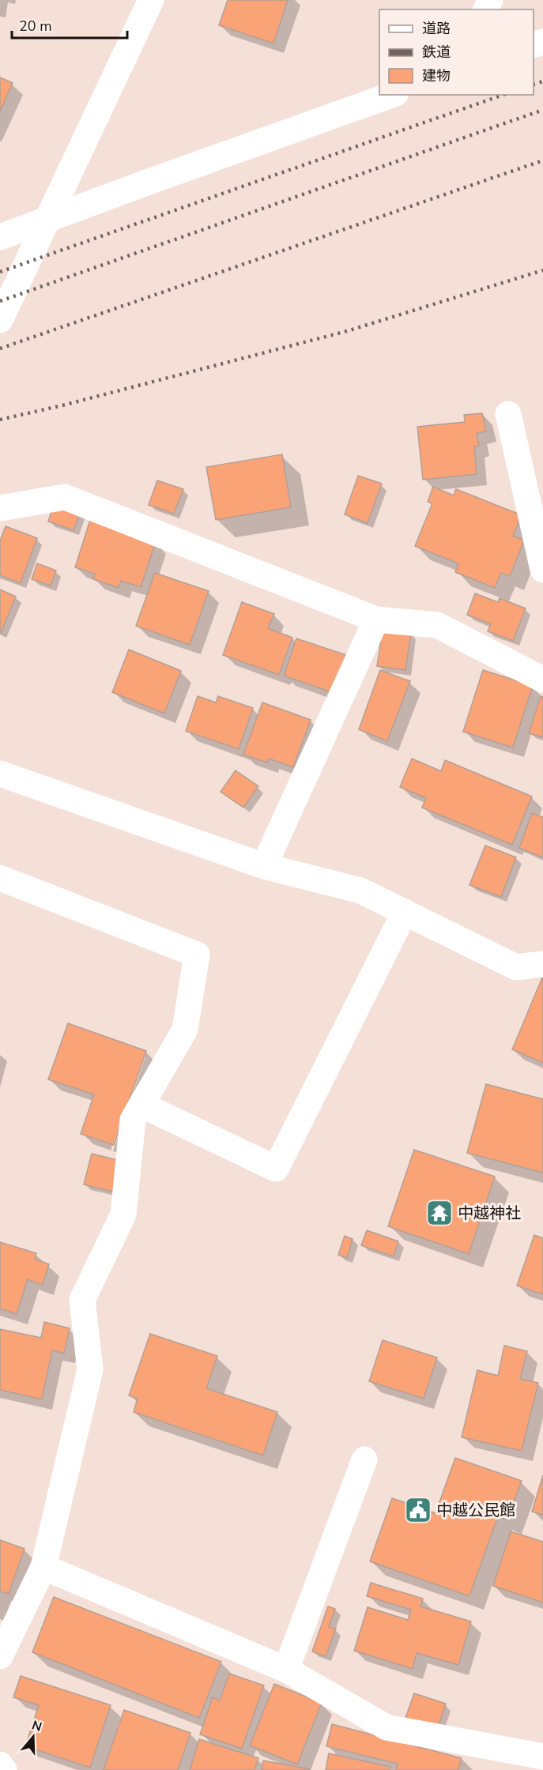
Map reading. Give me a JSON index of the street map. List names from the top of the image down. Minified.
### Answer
{"places":{"temple":["中越神社"],"public building":["中越公民館"]},"legend":["道路","鉄道","建物"],"scale_bar":"20 m","north":"top"}
